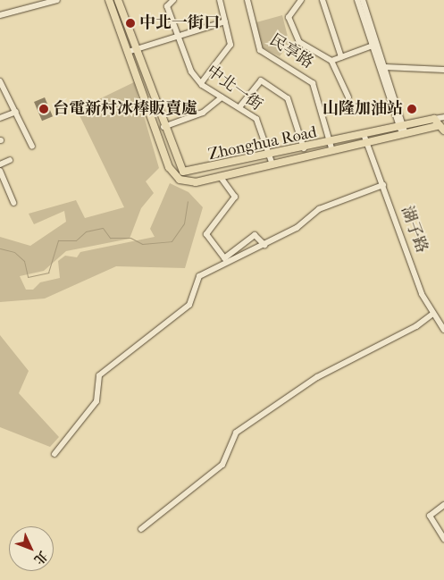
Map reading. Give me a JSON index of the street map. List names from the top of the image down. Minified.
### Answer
{"streets":{"main road":["Zhonghua Road"],"street":["民享路","中北一街","湖子路"]},"crossings":[["民享路","Zhonghua Road"],["中北一街","Zhonghua Road"],["Zhonghua Road","湖子路"]],"places":["中北一街口","台電新村冰棒販賣處","山隆加油站"],"north":"bottom right"}
